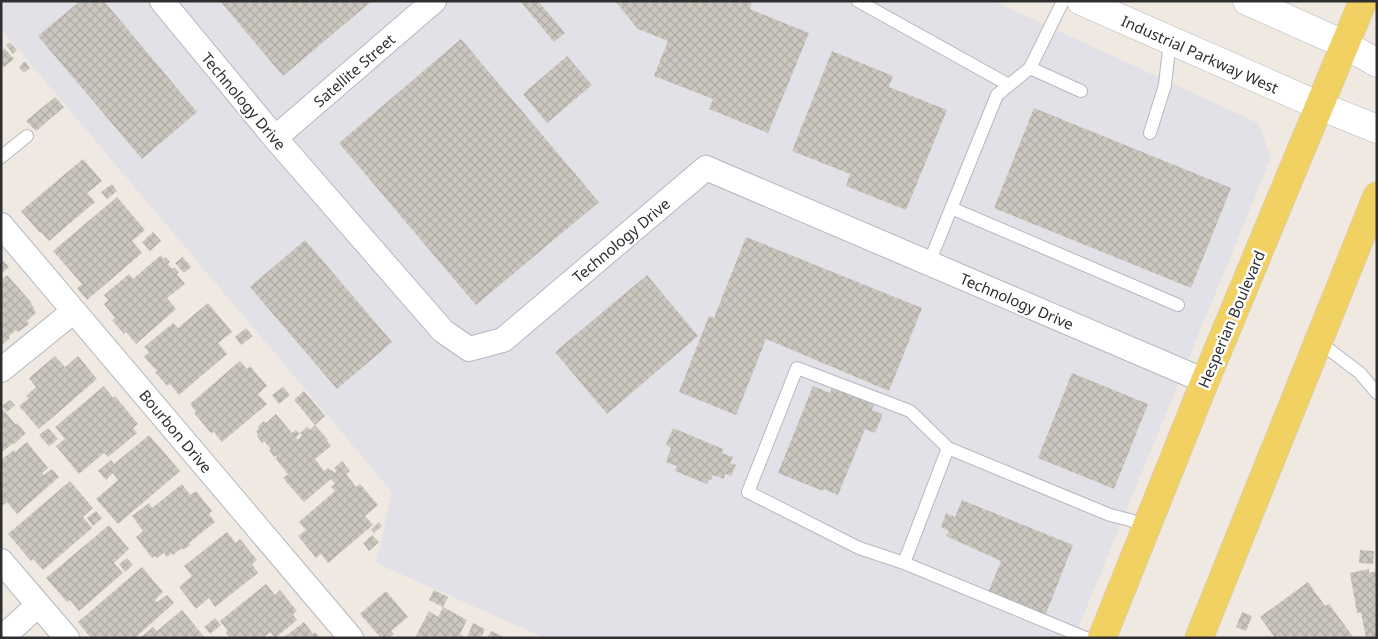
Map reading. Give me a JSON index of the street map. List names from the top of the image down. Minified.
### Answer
{"streets":{"main road":["Industrial Parkway West","Hesperian Boulevard"],"street":["Satellite Street","Technology Drive","Bourbon Drive"]},"crossings":[["Industrial Parkway West","Hesperian Boulevard"],["Satellite Street","Technology Drive"],["Technology Drive","Hesperian Boulevard"]]}
